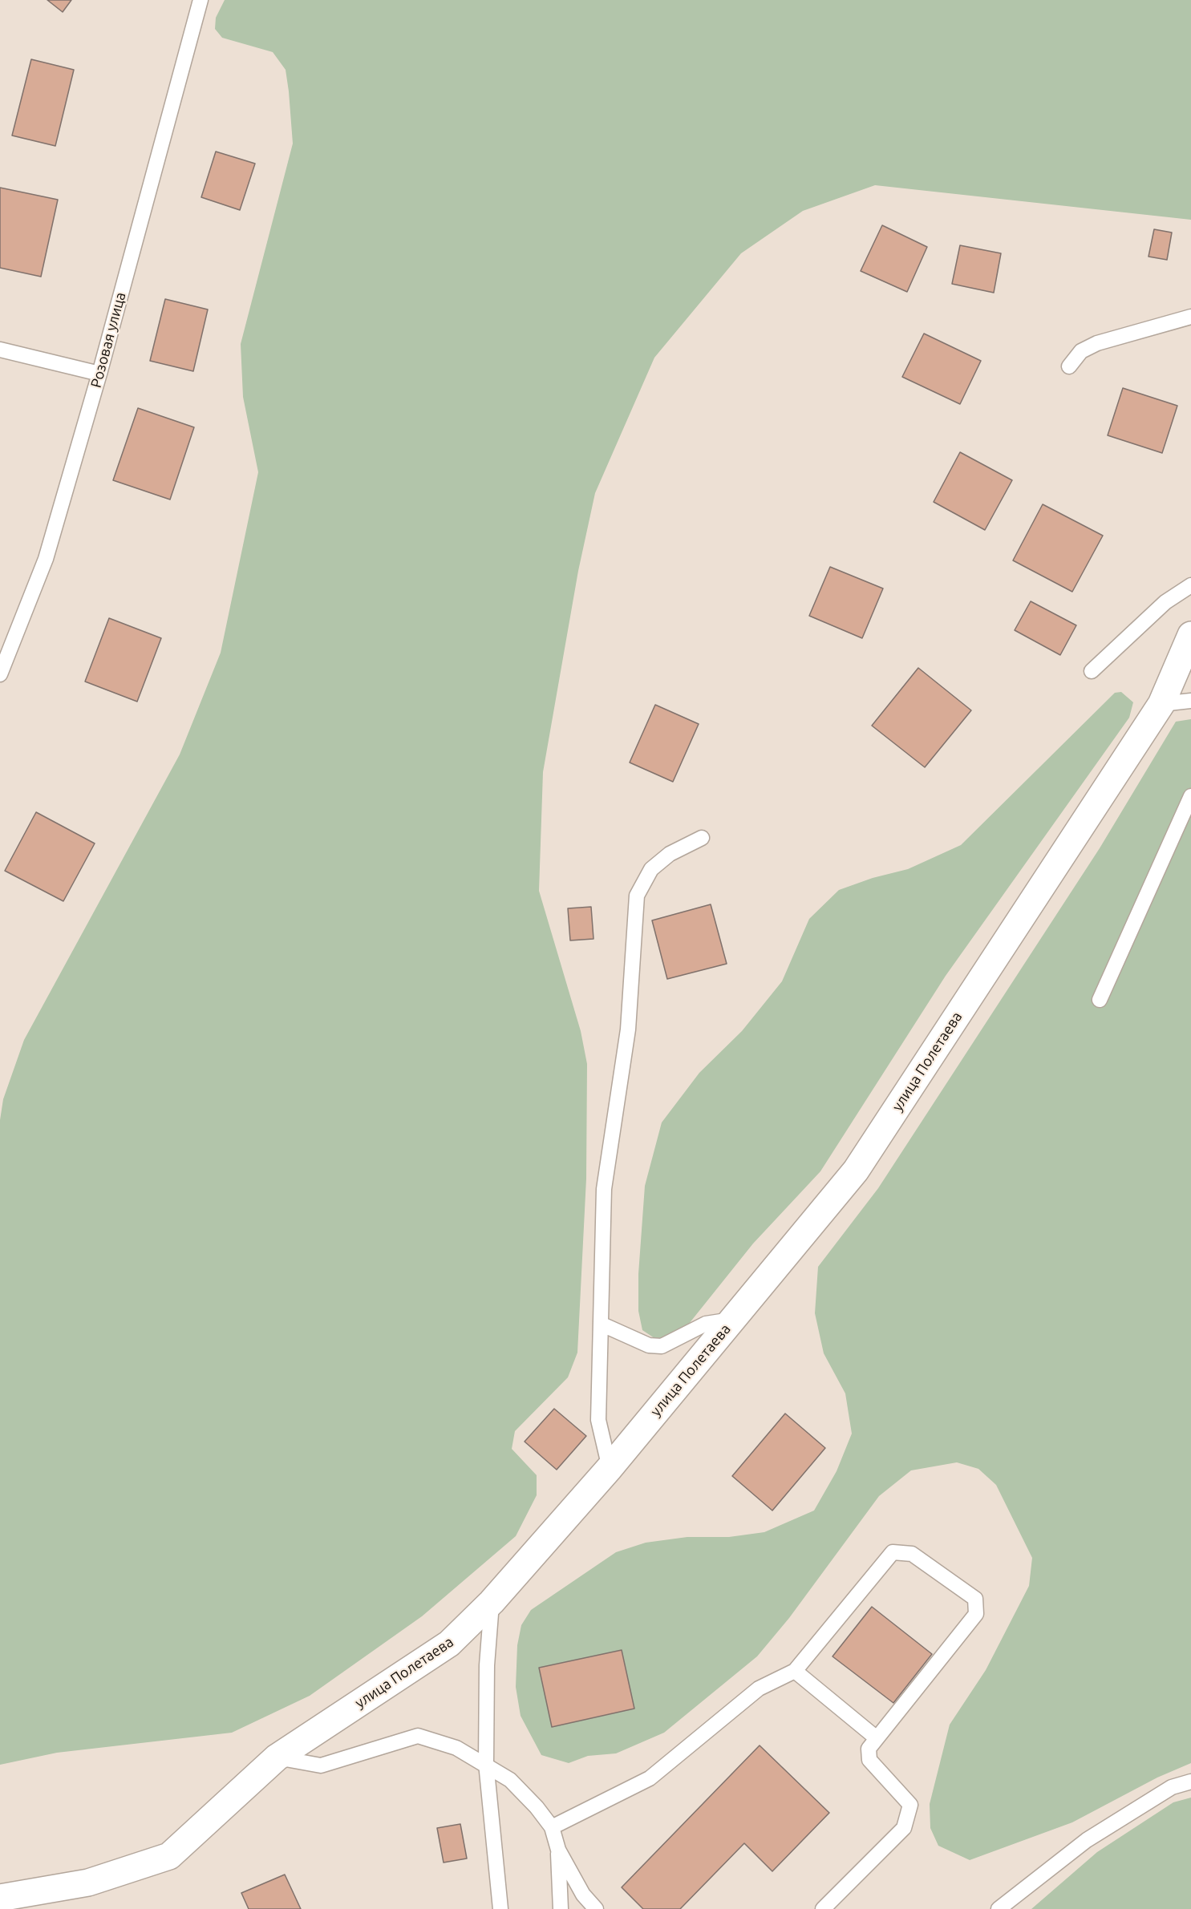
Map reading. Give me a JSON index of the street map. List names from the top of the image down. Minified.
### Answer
{"streets":{"street":["улица Полетаева"],"lane":["Розовая улица"]}}
